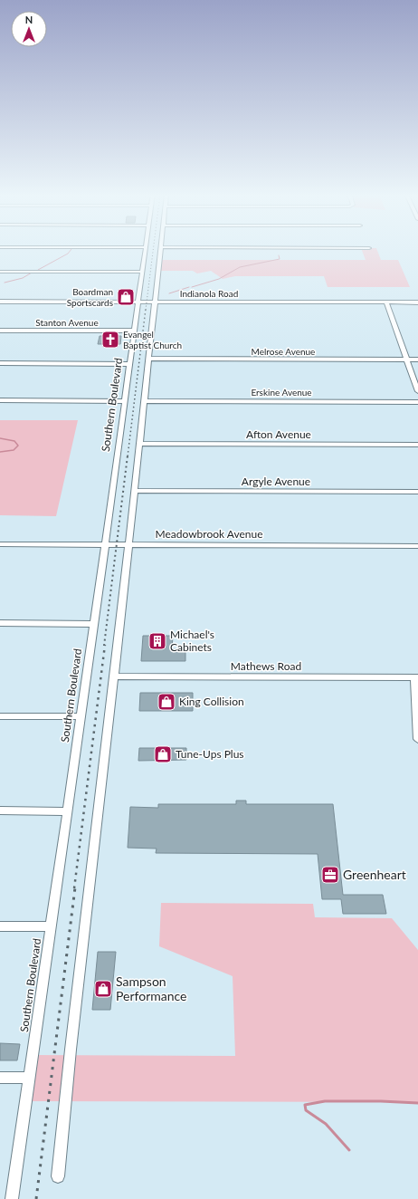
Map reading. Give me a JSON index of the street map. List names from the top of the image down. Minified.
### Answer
{"streets":{"street":["Indianola Road","Stanton Avenue","Melrose Avenue","Erskine Avenue","Southern Boulevard","Afton Avenue","Argyle Avenue","Meadowbrook Avenue","Mathews Road"]},"crossings":[["Indianola Road","Southern Boulevard"],["Stanton Avenue","Southern Boulevard"],["Southern Boulevard","Meadowbrook Avenue"]],"places":{"shop":["Boardman Sportscards","King Collision","Tune-Ups Plus","Sampson Performance"],"church":["Evangel Baptist Church"],"building":["Michael's Cabinets"],"office":["Greenheart"]},"north":"top"}
